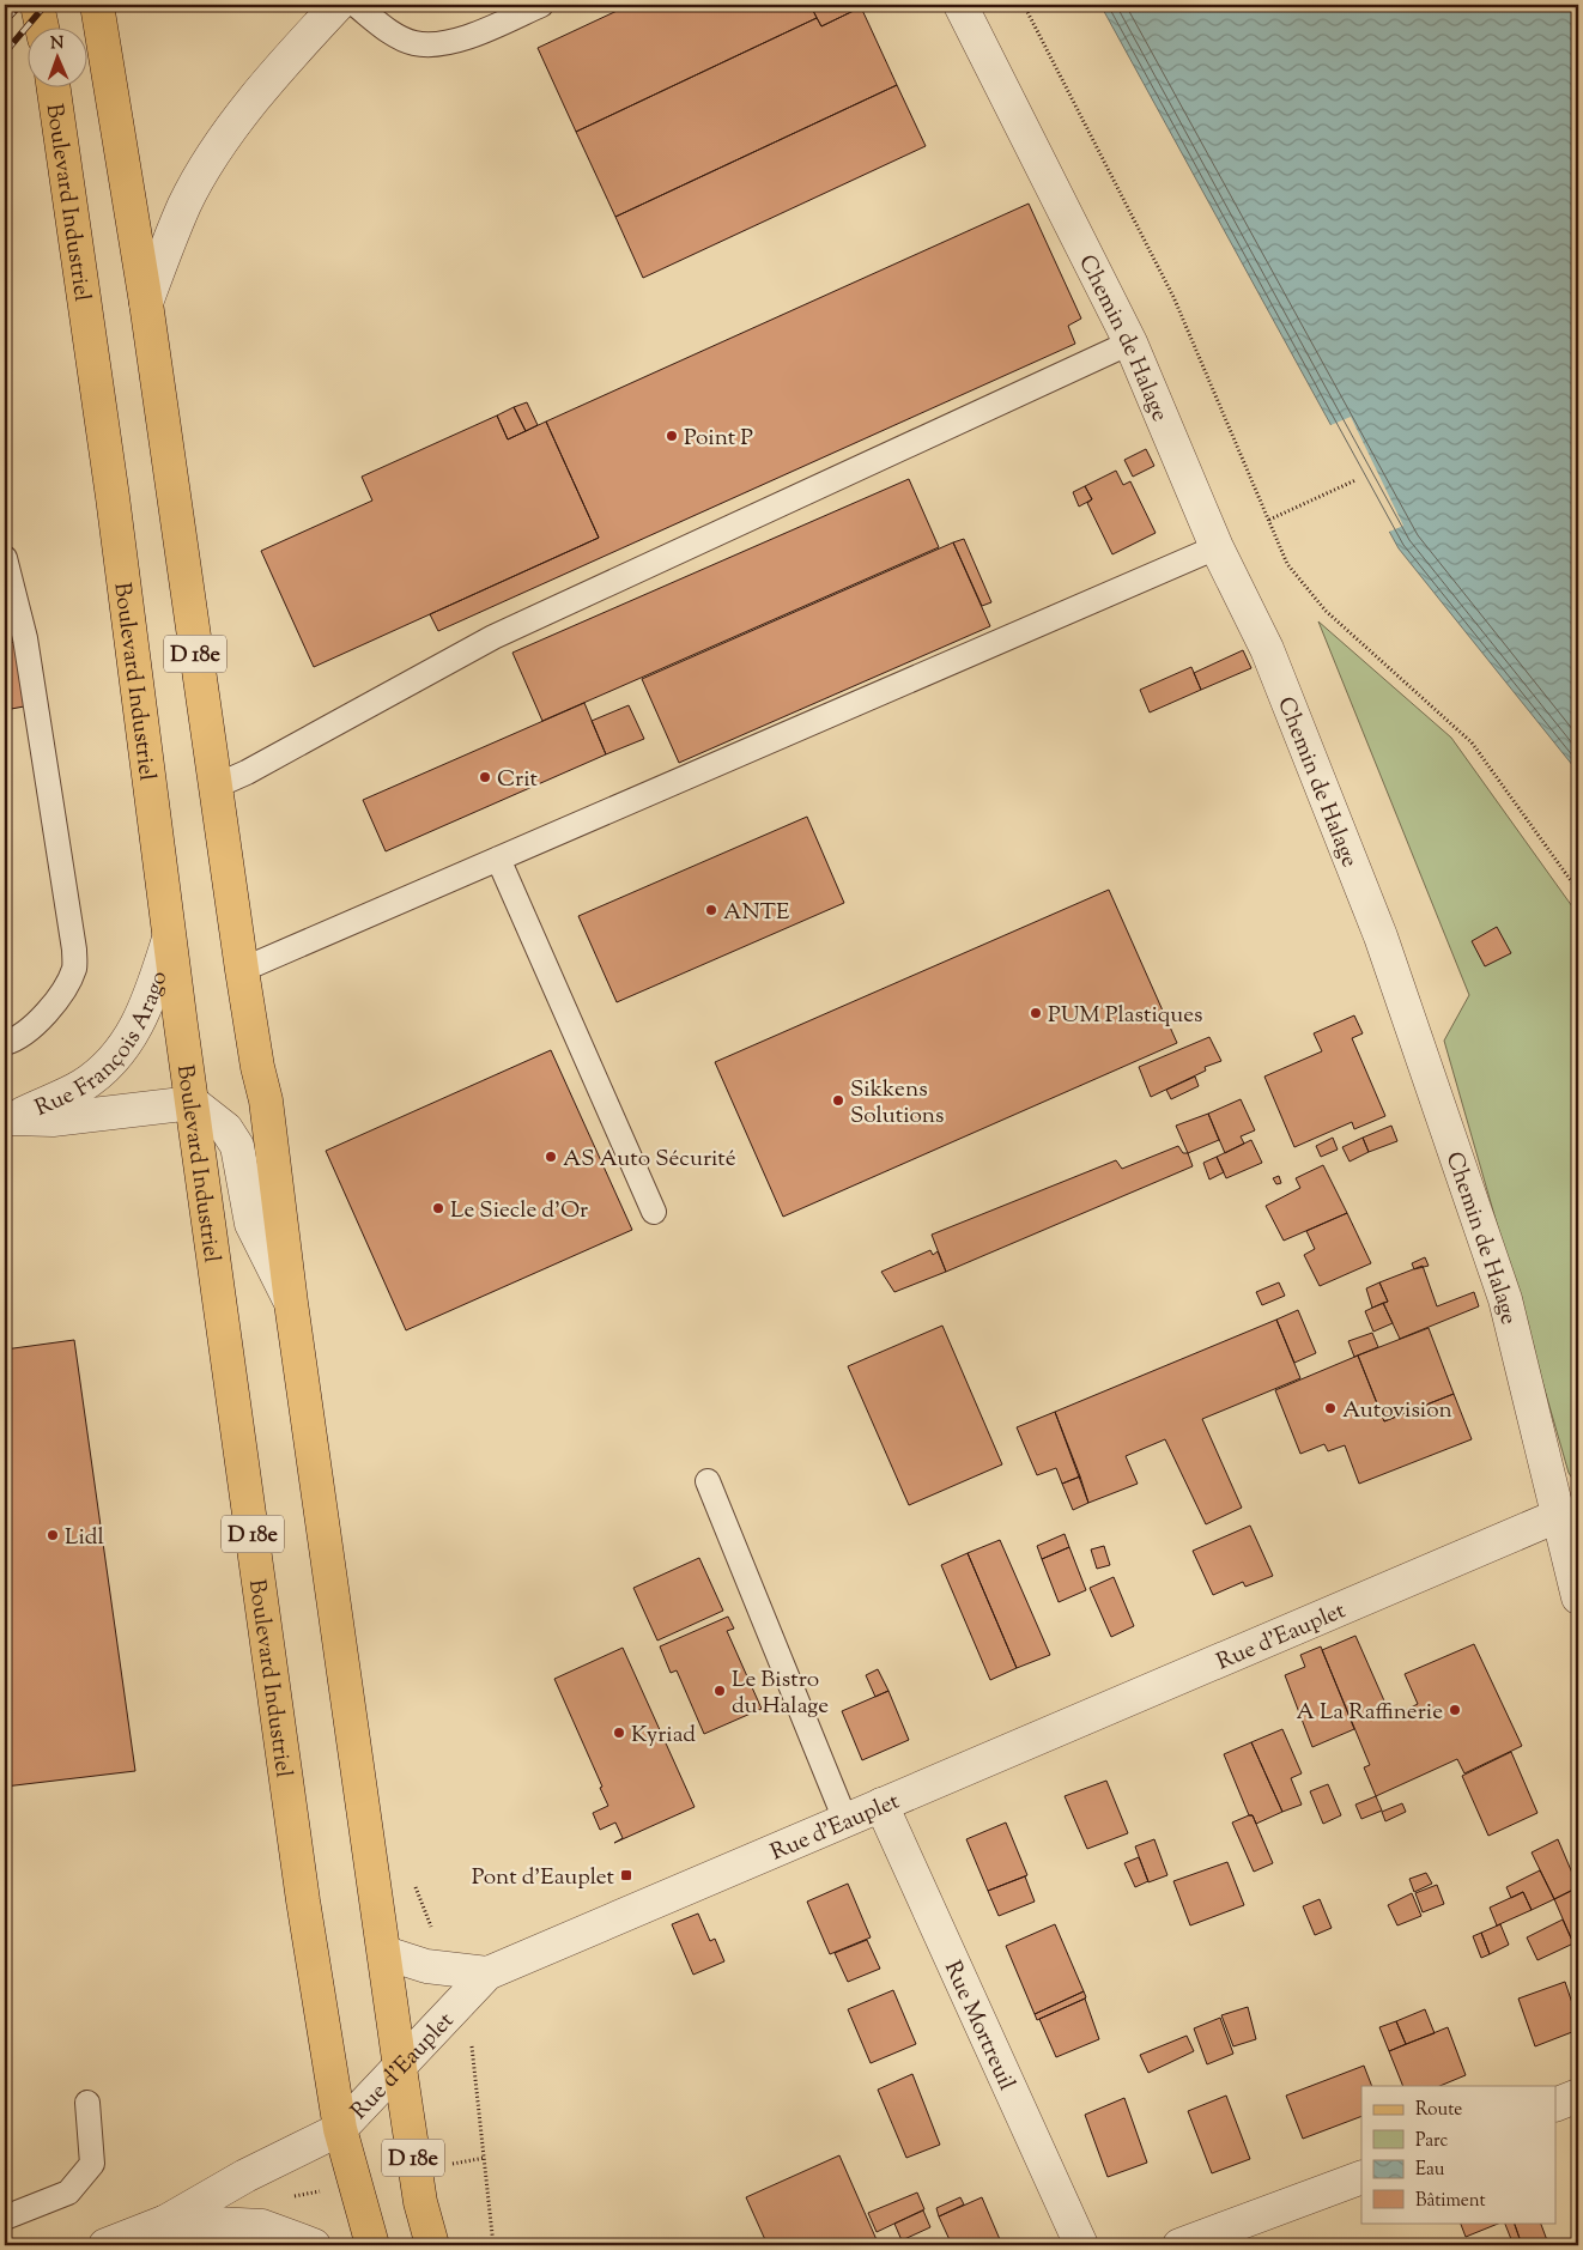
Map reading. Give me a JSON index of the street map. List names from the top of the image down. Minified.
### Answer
{"streets":{"main road":["Boulevard Industriel","D 18e"],"street":["Chemin de Halage","Rue François Arago","Rue d'Eauplet","Rue Mortreuil"]},"crossings":[["Boulevard Industriel","Rue François Arago"],["Boulevard Industriel","Rue d'Eauplet"],["Chemin de Halage","Rue d'Eauplet"],["D 18e","Rue d'Eauplet"],["Rue d'Eauplet","Rue Mortreuil"]],"places":{"other":["Point P","Crit","ANTE","PUM Plastiques","Sikkens Solutions","AS Auto Sécurité","Le Siecle d'Or","Autovision","Lidl","Le Bistro du Halage","A La Raffinerie","Kyriad"],"transit":["Pont d'Eauplet"]},"legend":["Route","Parc","Eau","Bâtiment"],"north":"top"}
